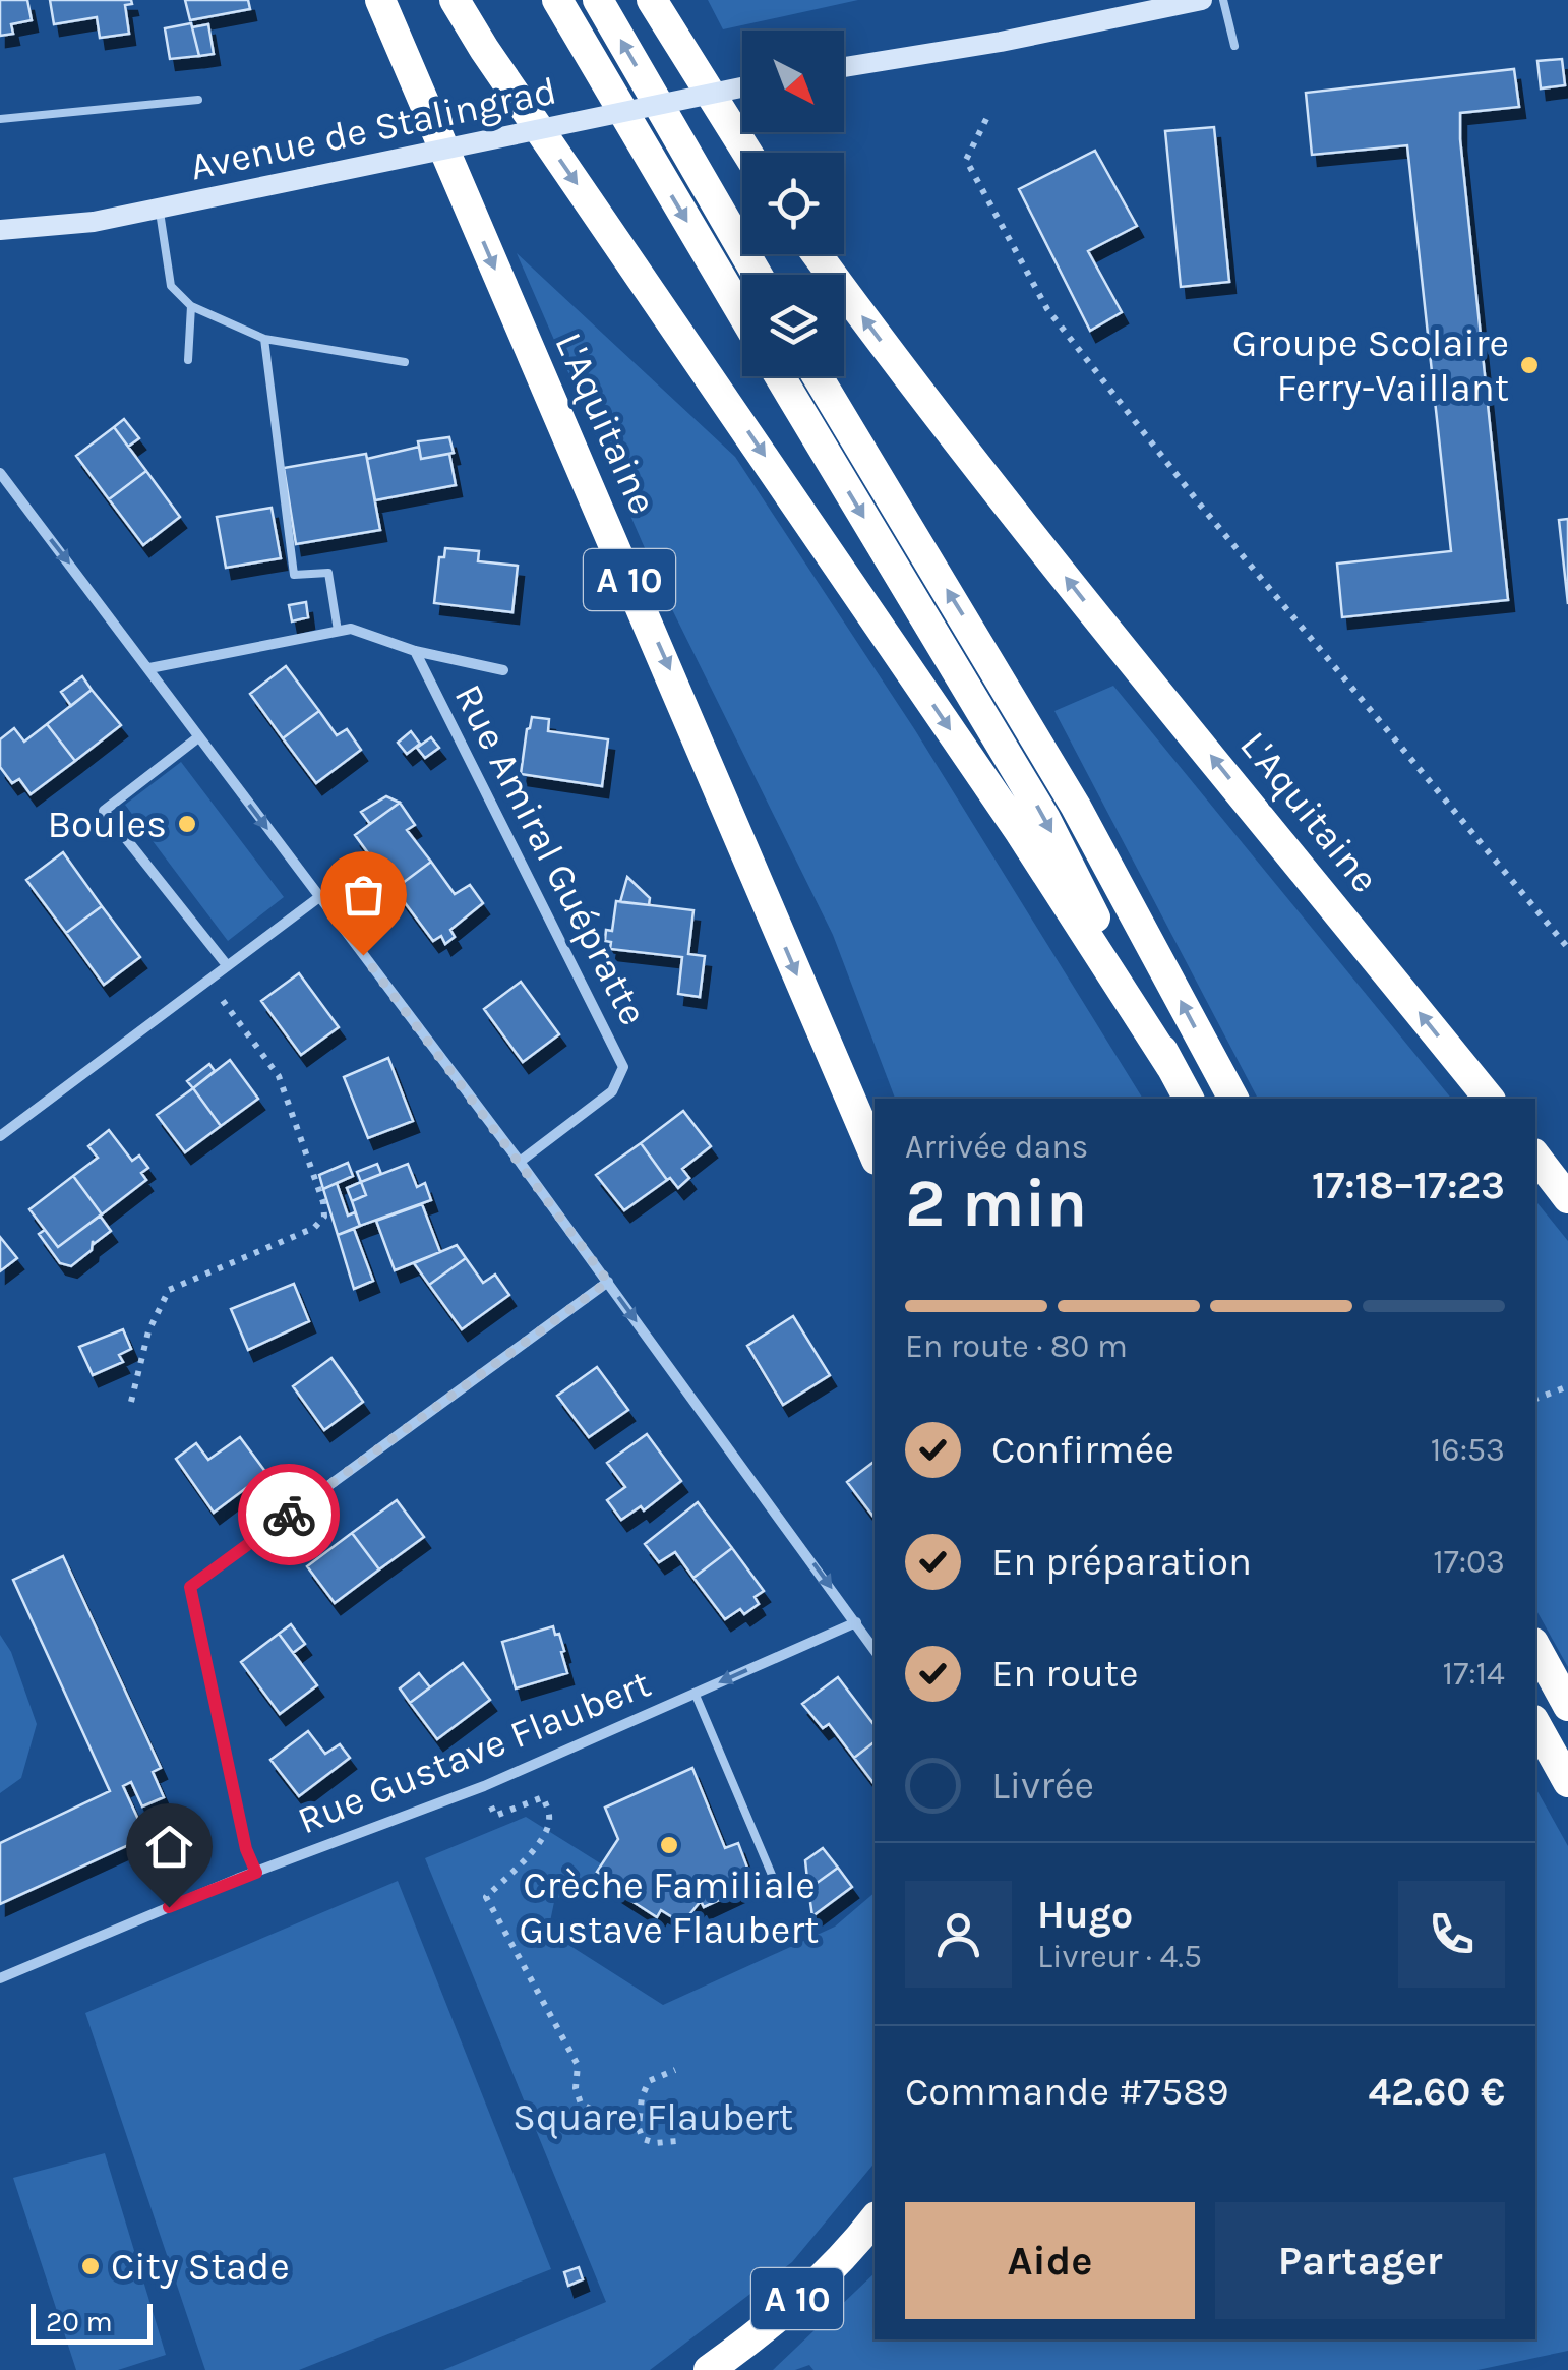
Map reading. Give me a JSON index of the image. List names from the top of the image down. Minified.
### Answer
{"streets":{"highway":["L'Aquitaine","A 10"],"main road":["Avenue de Stalingrad"],"street":["Rue Amiral Guépratte","Rue Gustave Flaubert"]},"parks":["Square Flaubert"],"places":["Groupe Scolaire Ferry-Vaillant","Boules","Crèche Familiale Gustave Flaubert","City Stade"],"scale_bar":"20 m","north":"bottom right","page":{"heading":["2 min","Arrivée dans","17:18–17:23"],"panel":["Hugo","Livreur · 4.5","Commande #7589","42.60 €"],"bar":"En route · 80 m","list":[["Confirmée","16:53"],["En préparation","17:03"],["En route","17:14"],"Livrée"],"buttons":["Aide","Partager"],"scale":"20 m"}}
